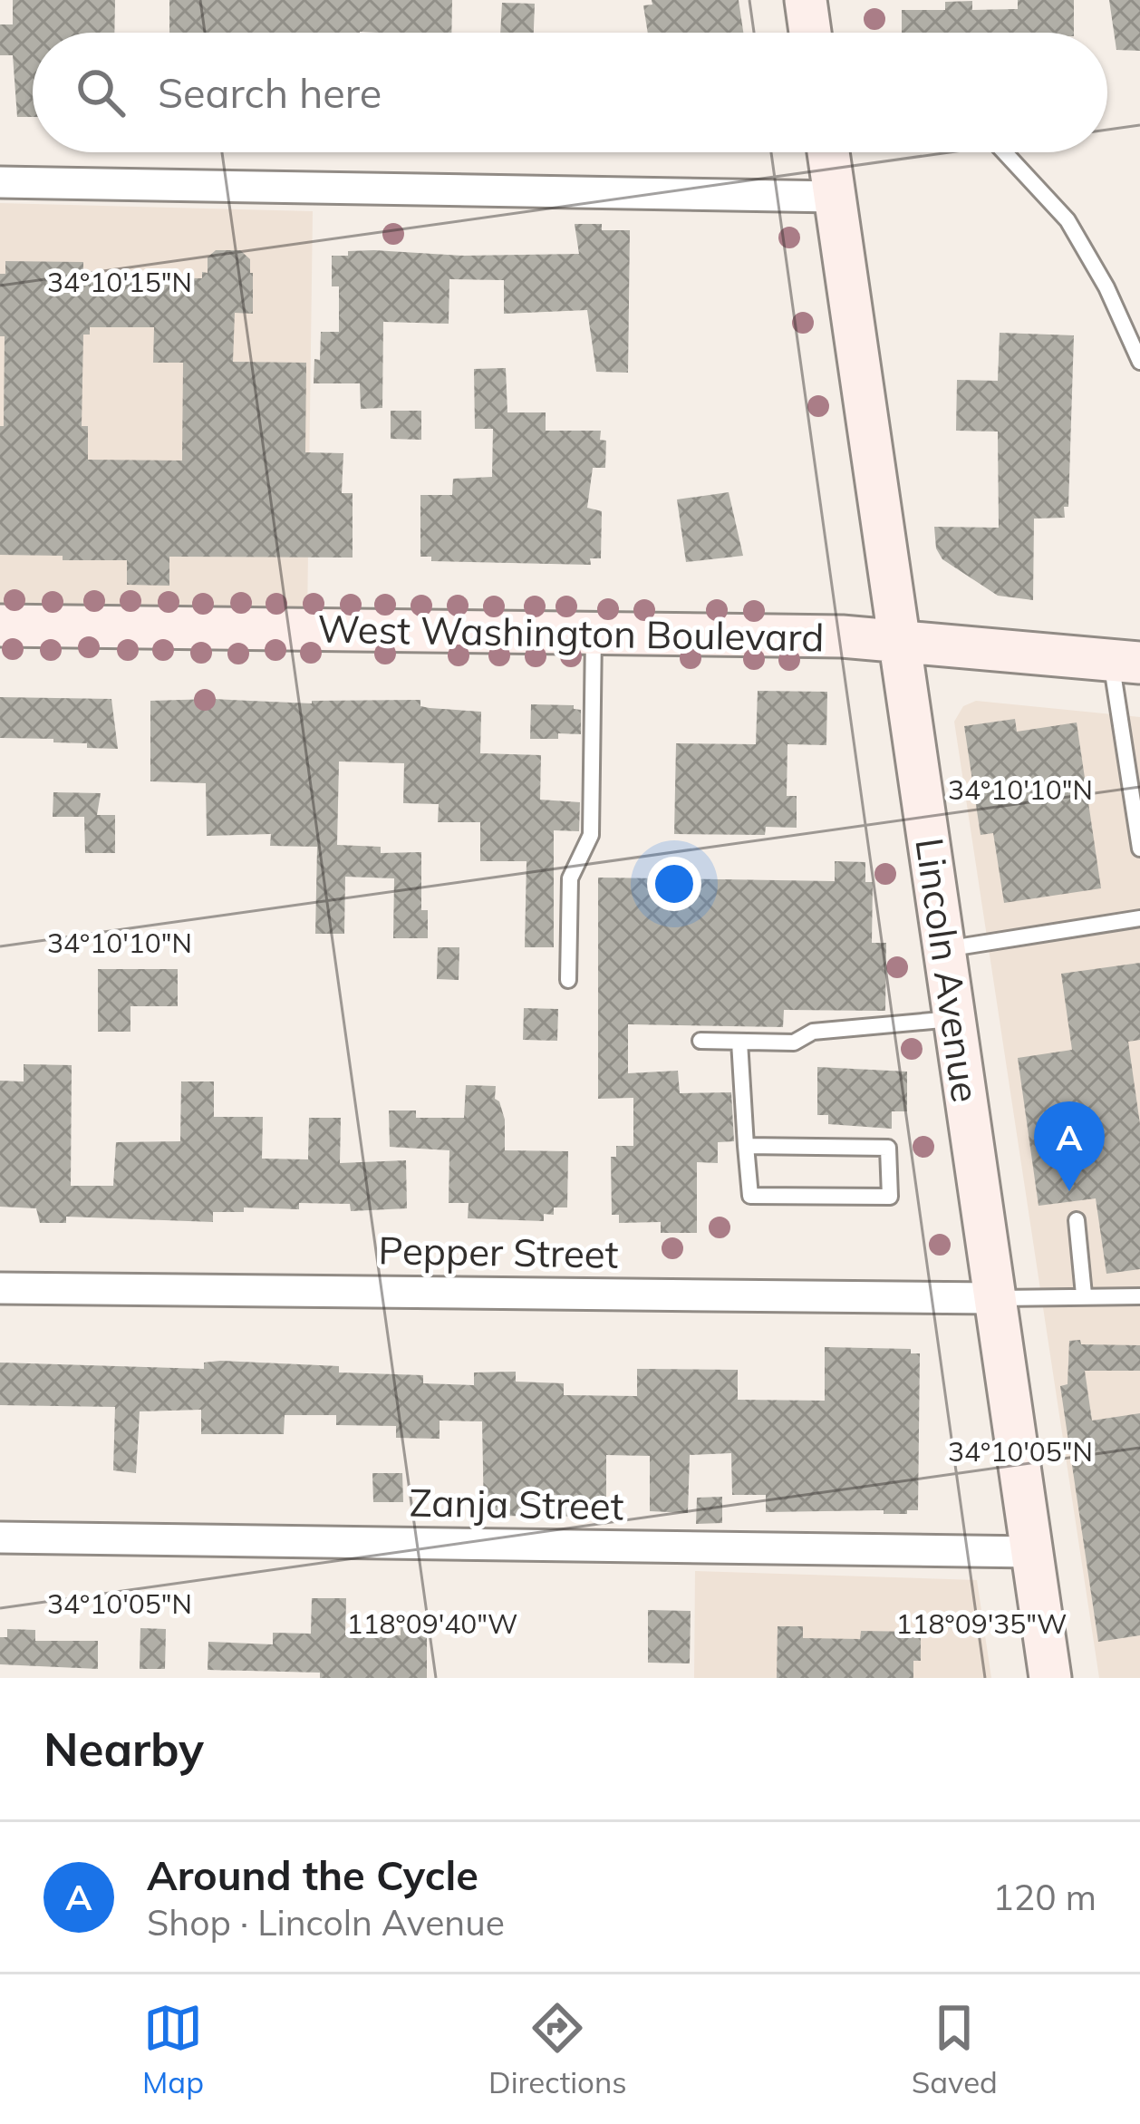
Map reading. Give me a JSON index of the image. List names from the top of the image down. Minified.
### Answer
{"streets":{"main road":["West Washington Boulevard","Lincoln Avenue"],"street":["Pepper Street","Zanja Street"]},"crossings":[["West Washington Boulevard","Lincoln Avenue"],["Lincoln Avenue","Pepper Street"],["Lincoln Avenue","Zanja Street"]],"page":{"search":"Search here","pins":"A","heading":"Nearby","list":[{"mark":"A","name":"Around the Cycle","note":"Shop · Lincoln Avenue","value":"120 m"}],"nav":["Map","Directions","Saved"]},"coordinates":["34°10'15\"N","34°10'10\"N","34°10'05\"N","118°09'40\"W","118°09'35\"W"]}
